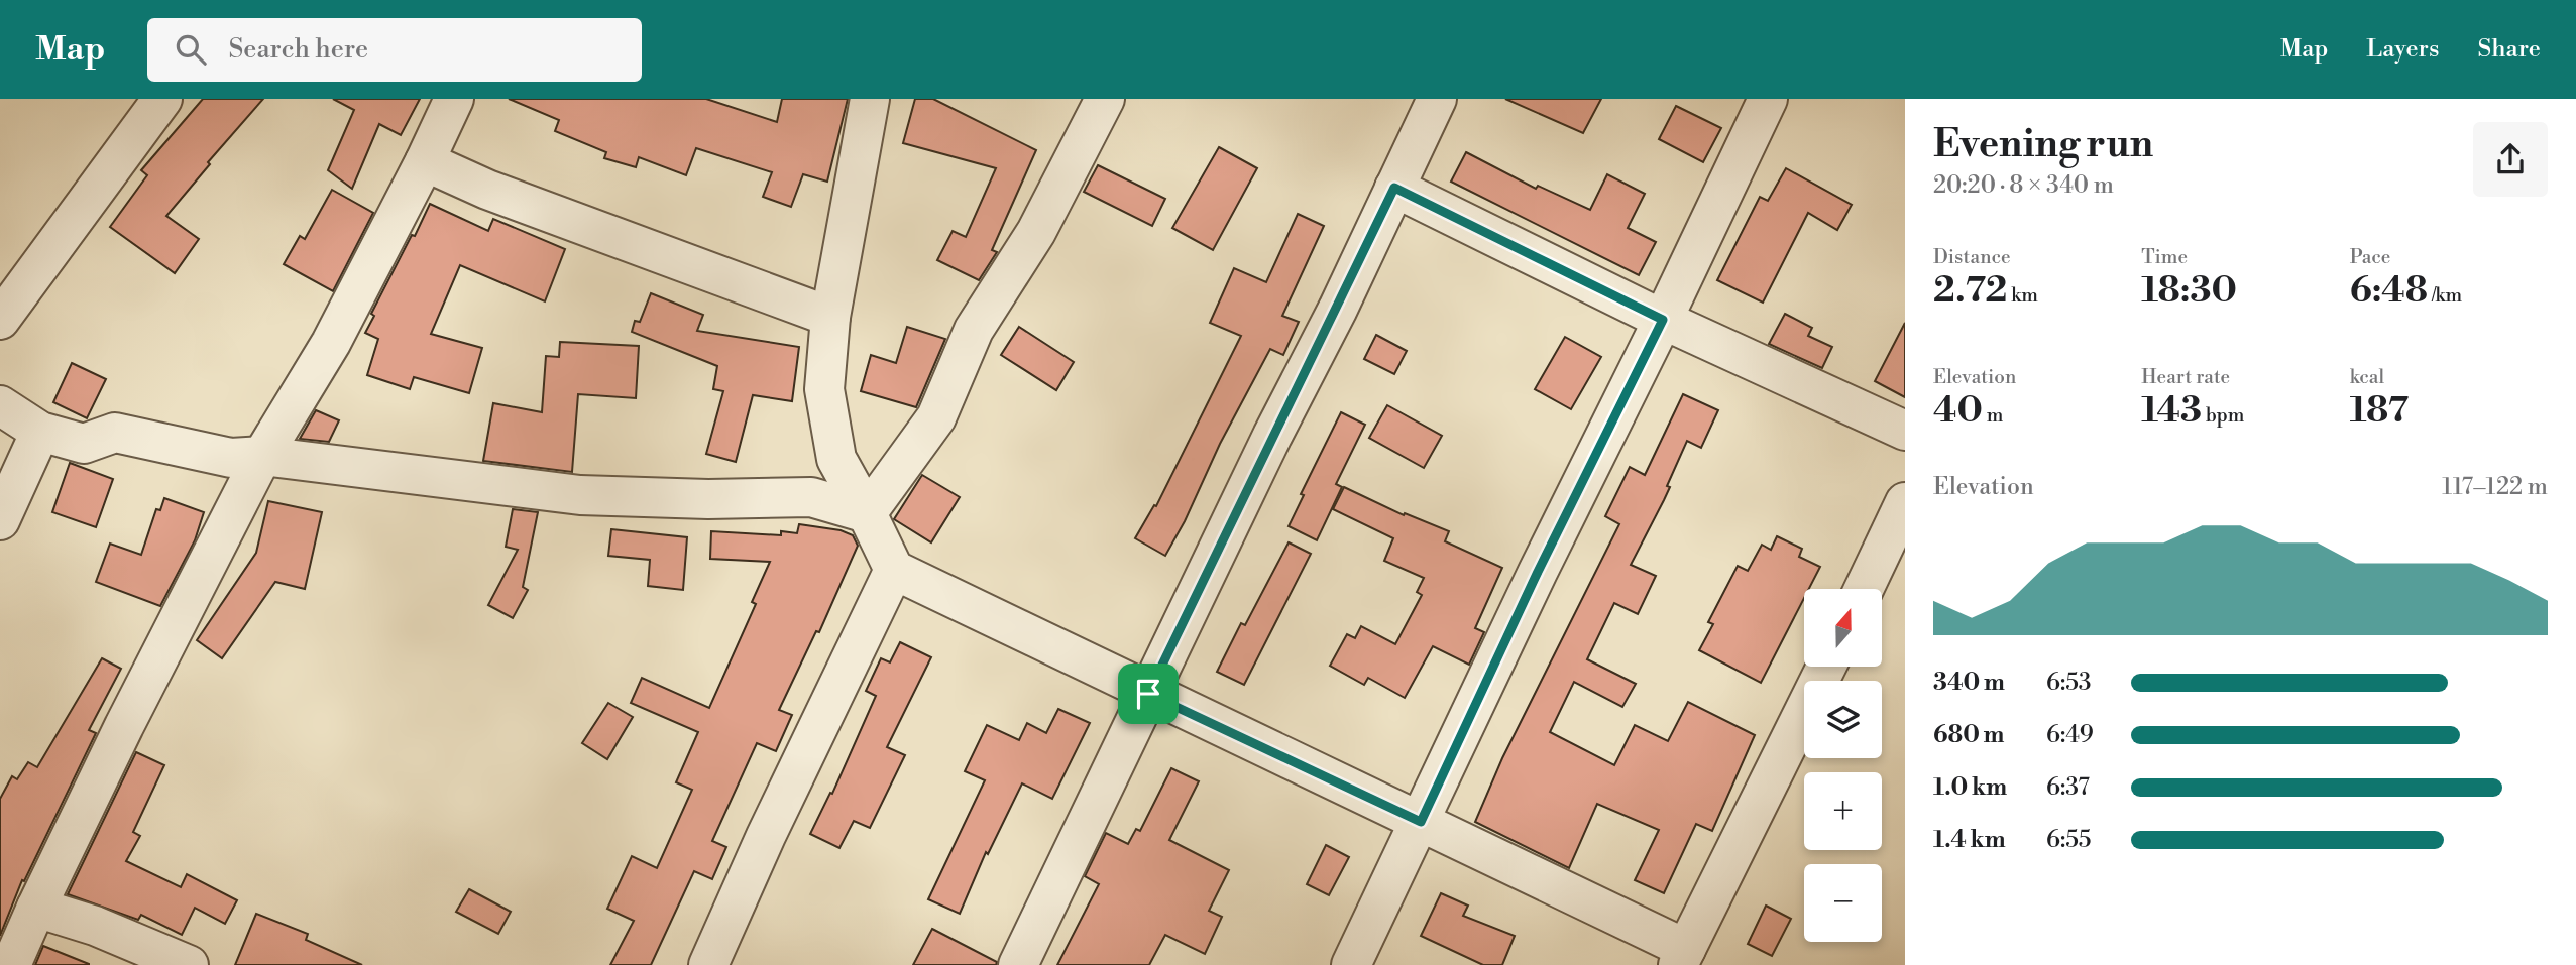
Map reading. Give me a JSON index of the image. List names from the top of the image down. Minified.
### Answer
{"north":"top","page":{"header":"Map","search":"Search here","nav":["Map","Layers","Share"],"heading":["Evening run","20:20 · 8 × 340 m"],"stats":[["Distance","2.72 km"],["Time","18:30"],["Pace","6:48 /km"],["Elevation","40 m"],["Heart rate","143 bpm"],["kcal","187"]],"chart":["Elevation","117–122 m"],"map_buttons":["+","−"],"list":[{"name":"340 m","note":"6:53"},{"name":"680 m","note":"6:49"},{"name":"1.0 km","note":"6:37"},{"name":"1.4 km","note":"6:55"}]}}
